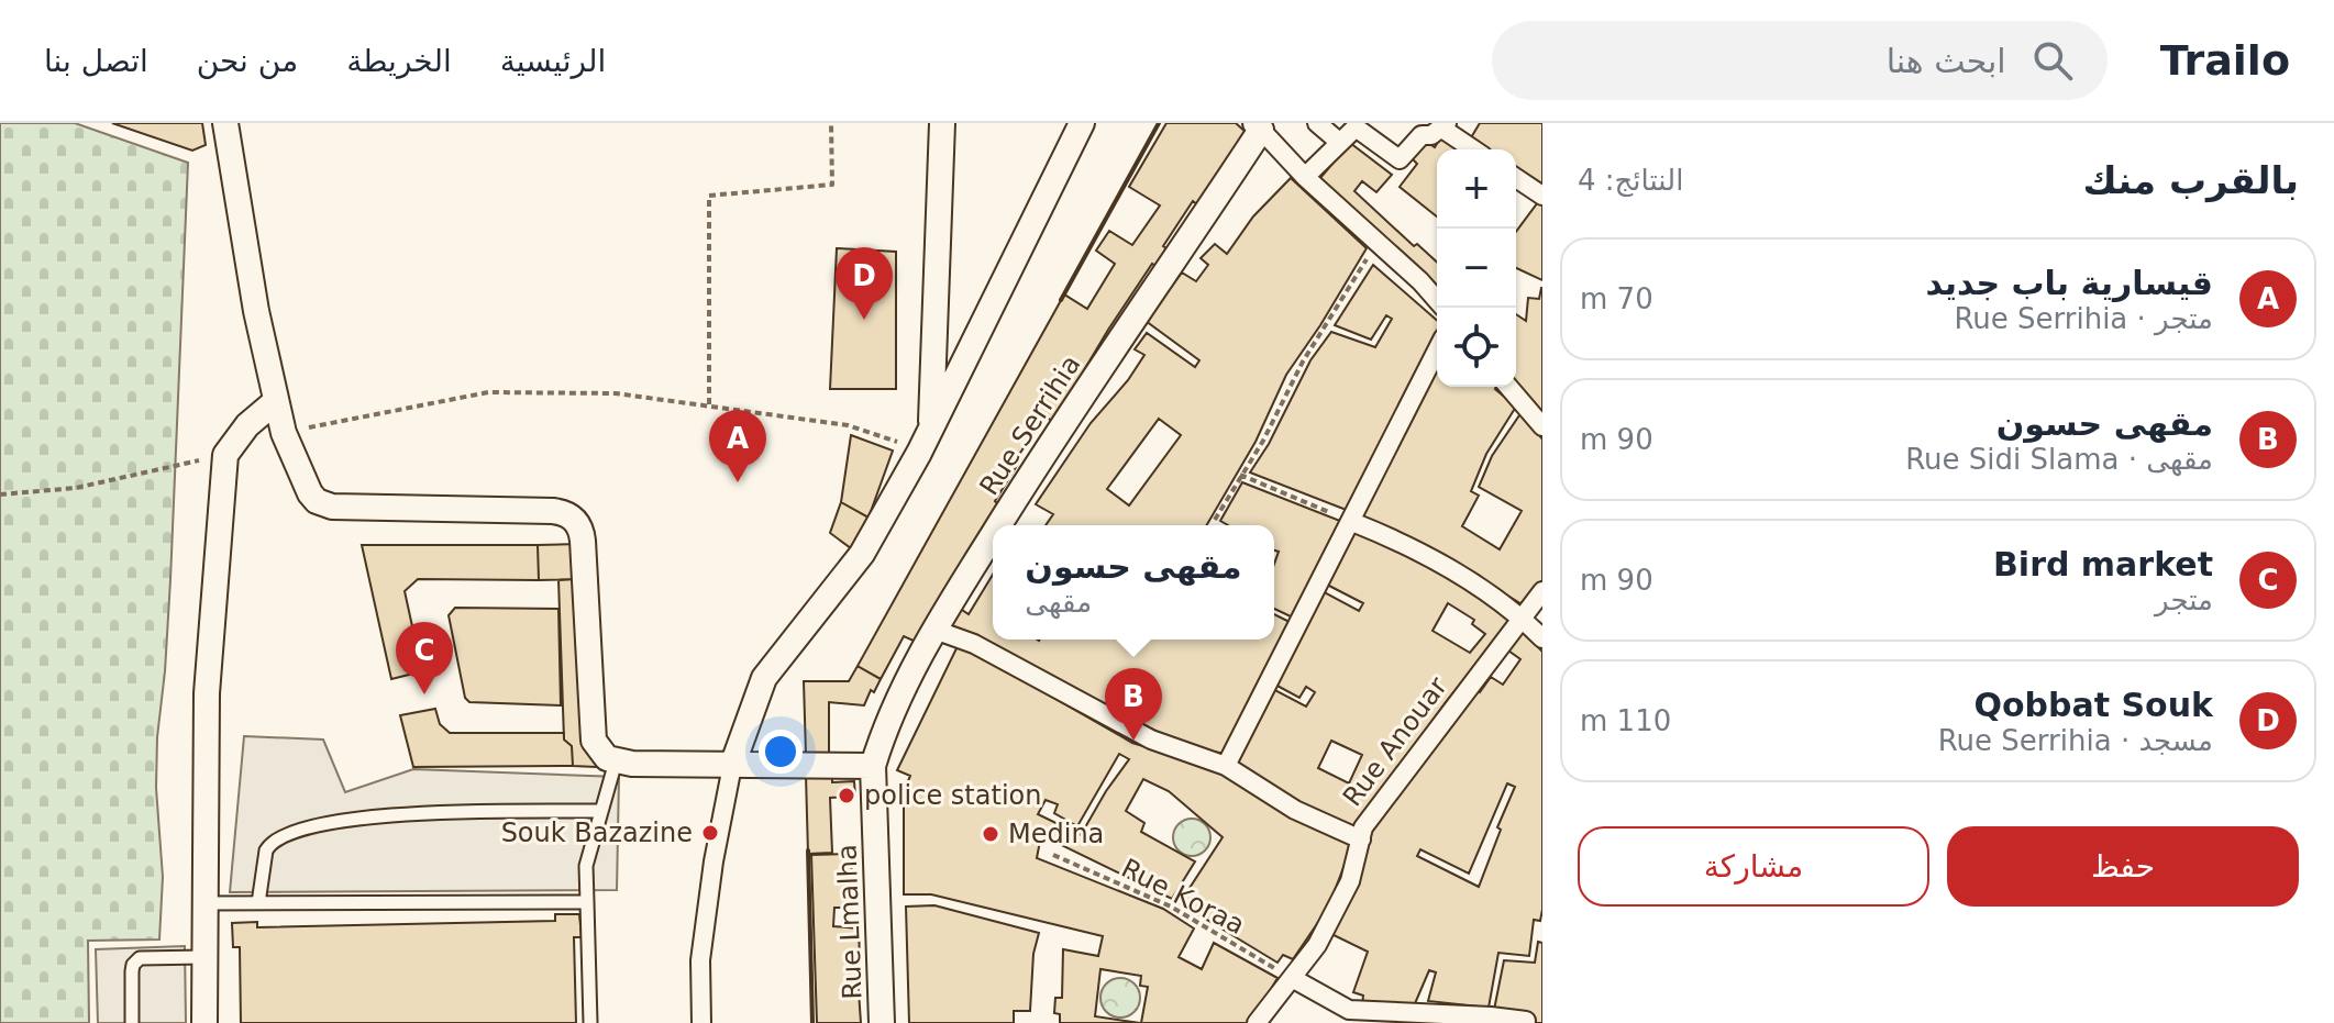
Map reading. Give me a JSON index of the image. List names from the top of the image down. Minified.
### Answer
{"streets":{"street":["Rue Serrihia","Rue Anouar","Rue Lmalha"],"path":["Rue Koraa"]},"crossings":[["Rue Serrihia","Rue Lmalha"],["Rue Anouar","Rue Koraa"]],"places":["police station","Souk Bazazine","Medina"],"page":{"header":"Trailo","search":"ابحث هنا","nav":["الرئيسية","الخريطة","من نحن","اتصل بنا"],"heading":["بالقرب منك","النتائج: 4"],"map_buttons":["+","−"],"list":[{"mark":"A","name":"قيسارية باب جديد","note":"متجر · Rue Serrihia","value":"70 m"},{"mark":"B","name":"مقهى حسون","note":"مقهى · Rue Sidi Slama","value":"90 m"},{"mark":"C","name":"Bird market","note":"متجر","value":"90 m"},{"mark":"D","name":"Qobbat Souk","note":"مسجد · Rue Serrihia","value":"110 m"}],"pins":["D","A","C","B"],"popup":["مقهى حسون","مقهى"],"buttons":["حفظ","مشاركة"]}}
